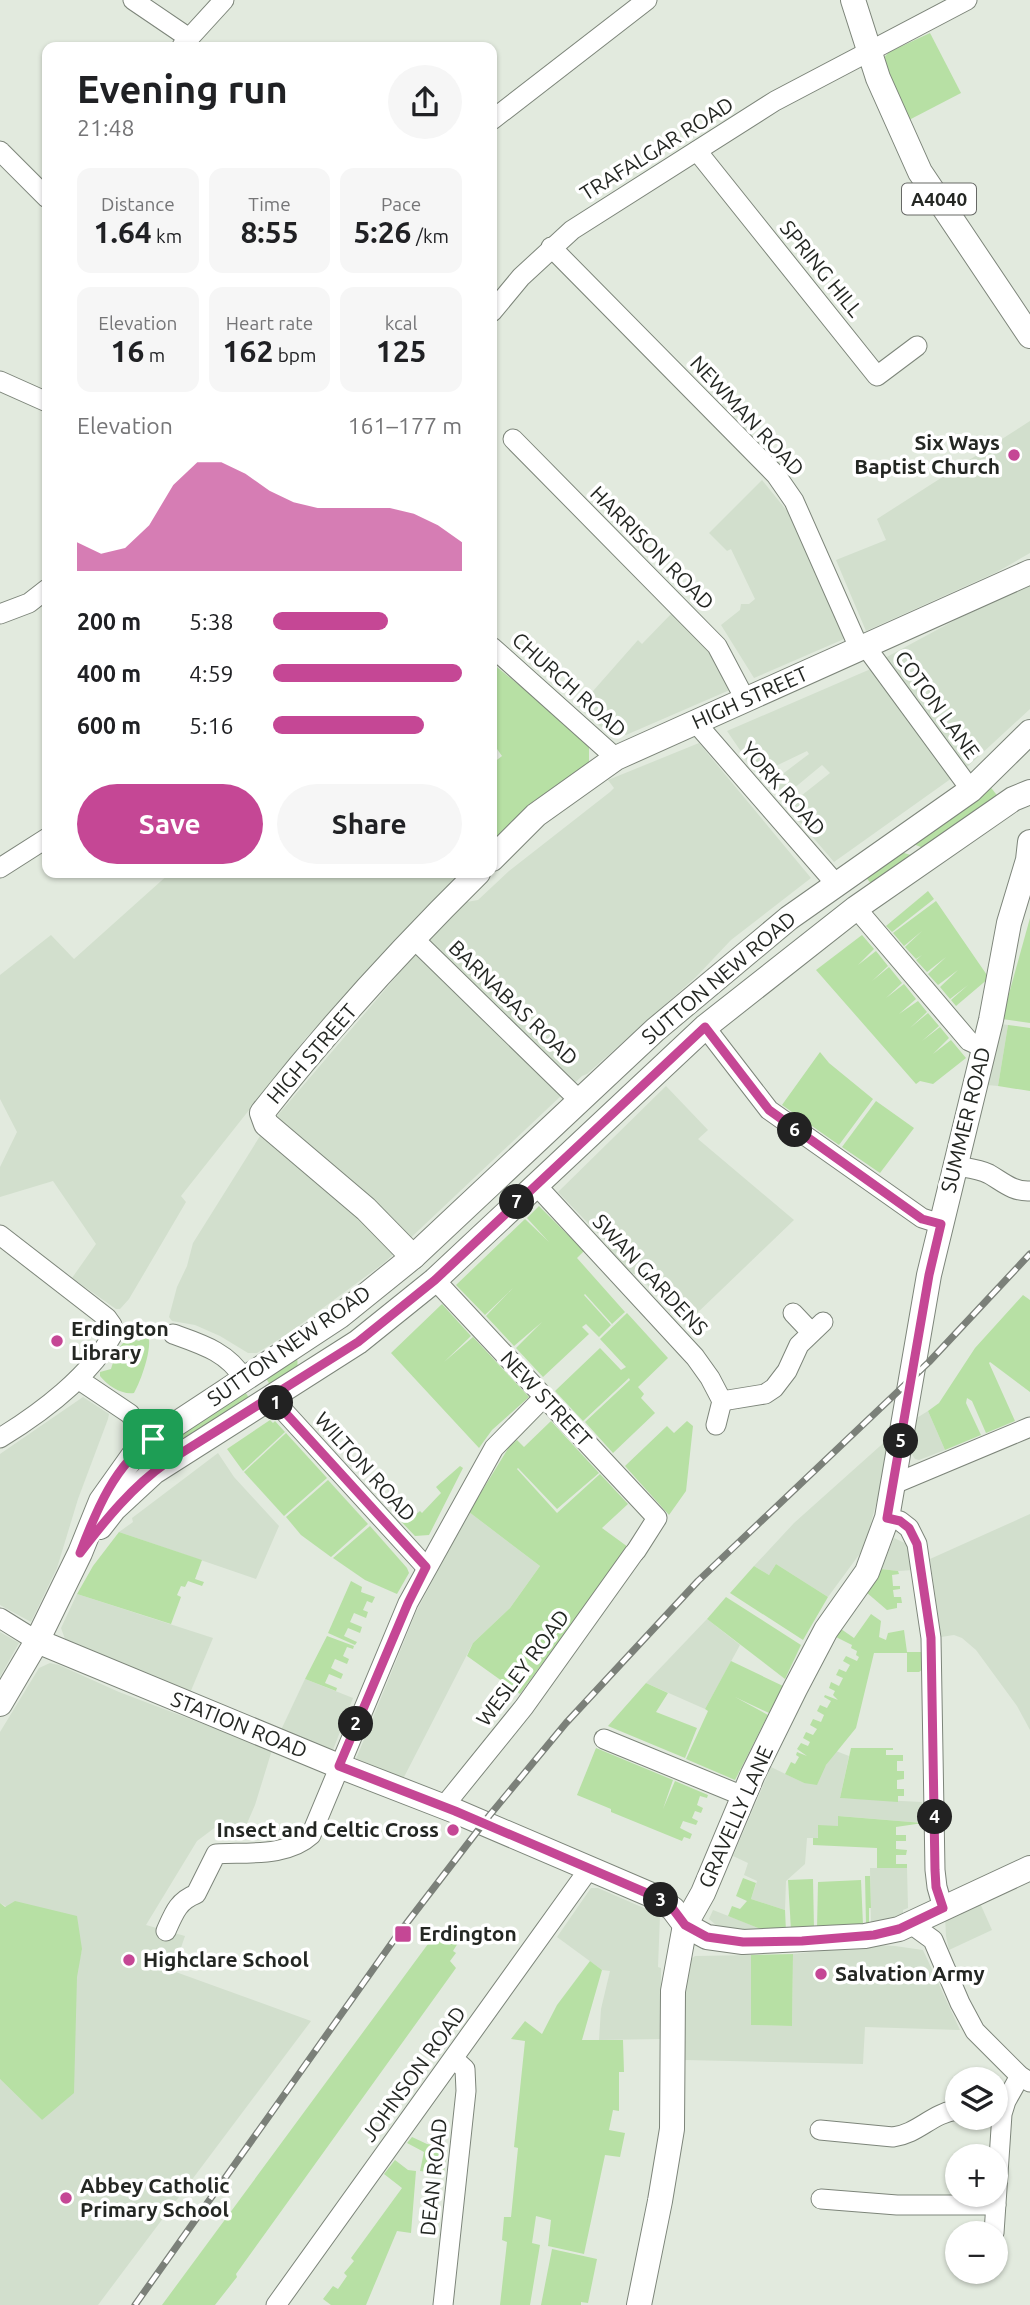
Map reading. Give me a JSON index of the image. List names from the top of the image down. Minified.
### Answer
{"streets":{"main road":["A4040","HIGH STREET","SUTTON NEW ROAD","SUMMER ROAD","STATION ROAD","GRAVELLY LANE"],"street":["TRAFALGAR ROAD","SPRING HILL","NEWMAN ROAD","HARRISON ROAD","CHURCH ROAD","COTON LANE","YORK ROAD","BARNABAS ROAD","SWAN GARDENS","NEW STREET","WILTON ROAD","WESLEY ROAD","JOHNSON ROAD","DEAN ROAD"]},"crossings":[["TRAFALGAR ROAD","A4040"],["TRAFALGAR ROAD","SPRING HILL"],["TRAFALGAR ROAD","NEWMAN ROAD"],["NEWMAN ROAD","HIGH STREET"],["NEWMAN ROAD","COTON LANE"],["HARRISON ROAD","HIGH STREET"],["CHURCH ROAD","HIGH STREET"],["HIGH STREET","COTON LANE"],["HIGH STREET","YORK ROAD"],["HIGH STREET","SUTTON NEW ROAD"],["HIGH STREET","BARNABAS ROAD"],["COTON LANE","SUTTON NEW ROAD"],["YORK ROAD","SUTTON NEW ROAD"],["SUTTON NEW ROAD","BARNABAS ROAD"],["SUTTON NEW ROAD","SWAN GARDENS"],["SUTTON NEW ROAD","NEW STREET"],["SUTTON NEW ROAD","WILTON ROAD"],["SUMMER ROAD","GRAVELLY LANE"],["NEW STREET","WESLEY ROAD"],["WESLEY ROAD","STATION ROAD"],["STATION ROAD","GRAVELLY LANE"],["STATION ROAD","JOHNSON ROAD"],["JOHNSON ROAD","DEAN ROAD"]],"places":{"other":["Six Ways Baptist Church","Erdington Library","Insect and Celtic Cross","Highclare School","Salvation Army","Abbey Catholic Primary School"],"transit":["Erdington"]},"page":{"heading":["Evening run","21:48"],"stats":[["Distance","1.64 km"],["Time","8:55"],["Pace","5:26 /km"],["Elevation","16 m"],["Heart rate","162 bpm"],["kcal","125"]],"chart":["Elevation","161–177 m"],"list":[{"name":"200 m","note":"5:38"},{"name":"400 m","note":"4:59"},{"name":"600 m","note":"5:16"}],"buttons":["Save","Share"],"pins":["6","7","1","5","2","4","3"],"map_buttons":["+","−"]}}
